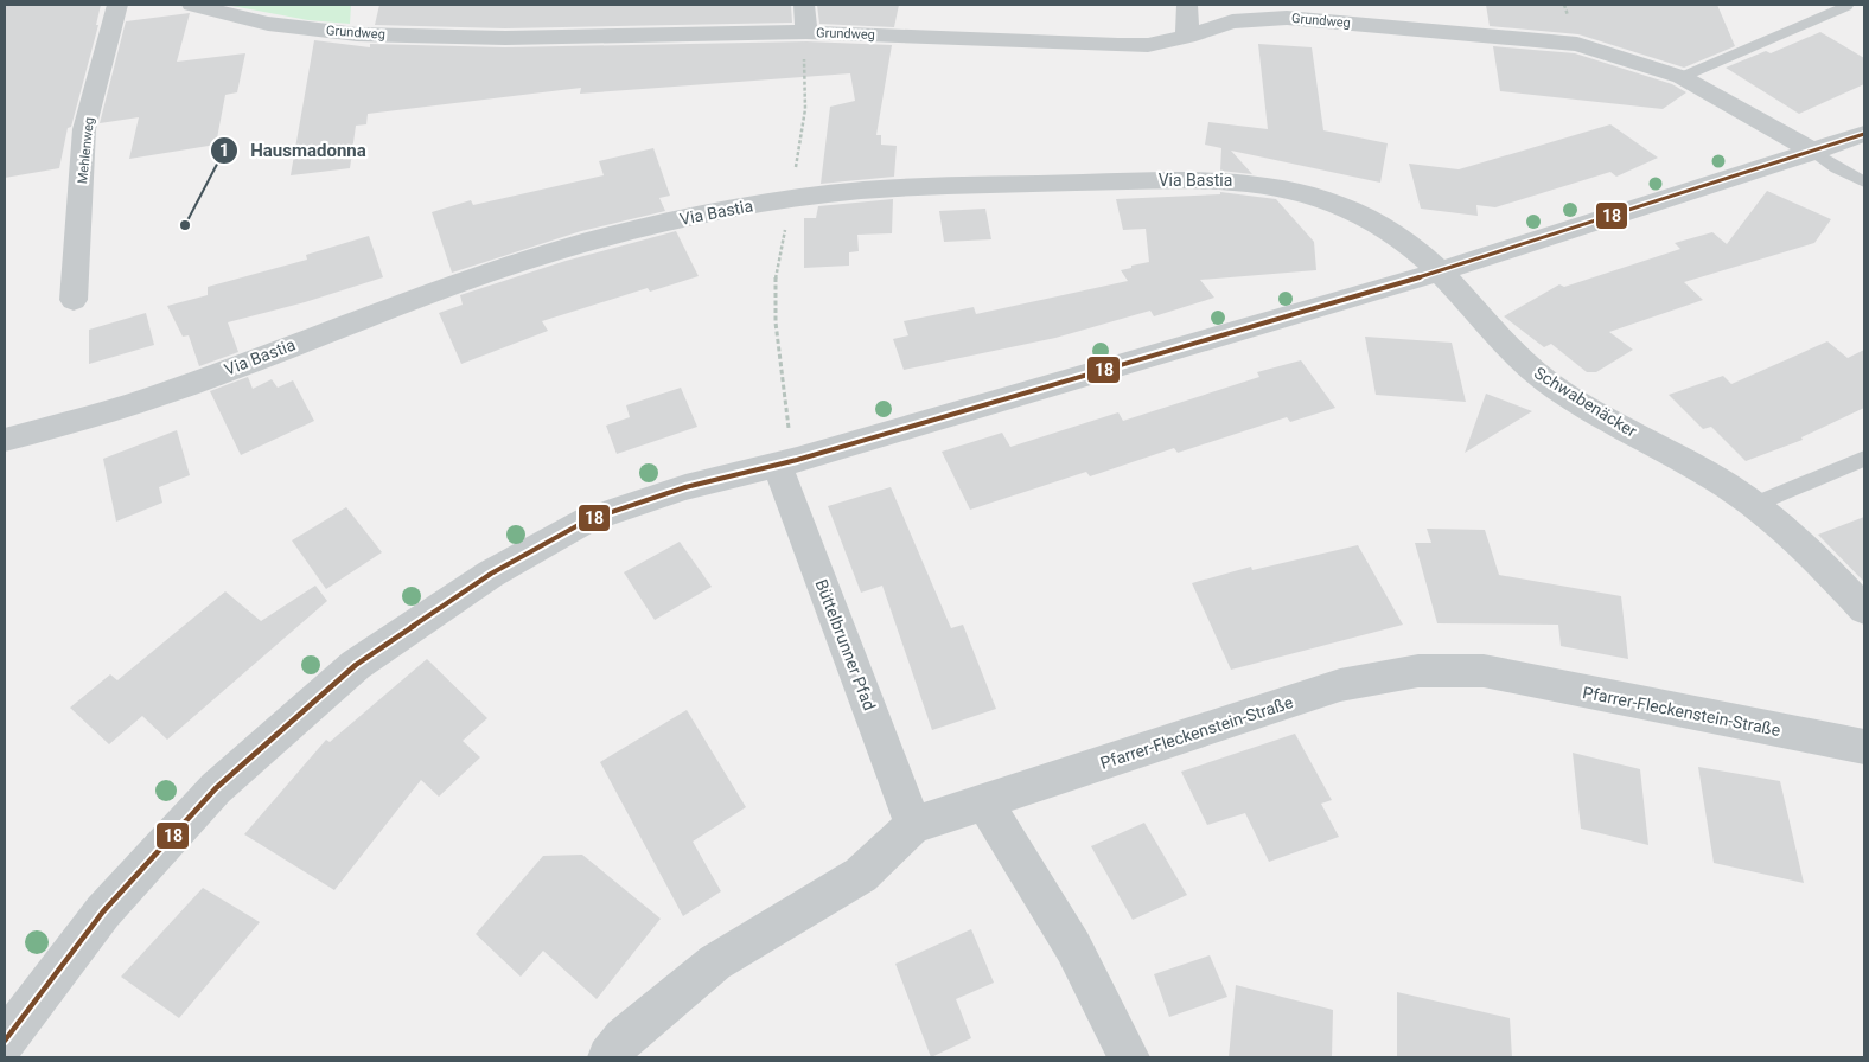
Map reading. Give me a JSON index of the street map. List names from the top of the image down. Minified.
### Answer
{"streets":{"street":["Grundweg","Mehlenweg","Via Bastia","Schwabenäcker","Büttelbrunner Pfad","Pfarrer-Fleckenstein-Straße"]},"crossings":[["Via Bastia","Schwabenäcker"],["Büttelbrunner Pfad","Pfarrer-Fleckenstein-Straße"]],"places":["Hausmadonna"],"lines":["transit line 18"]}
